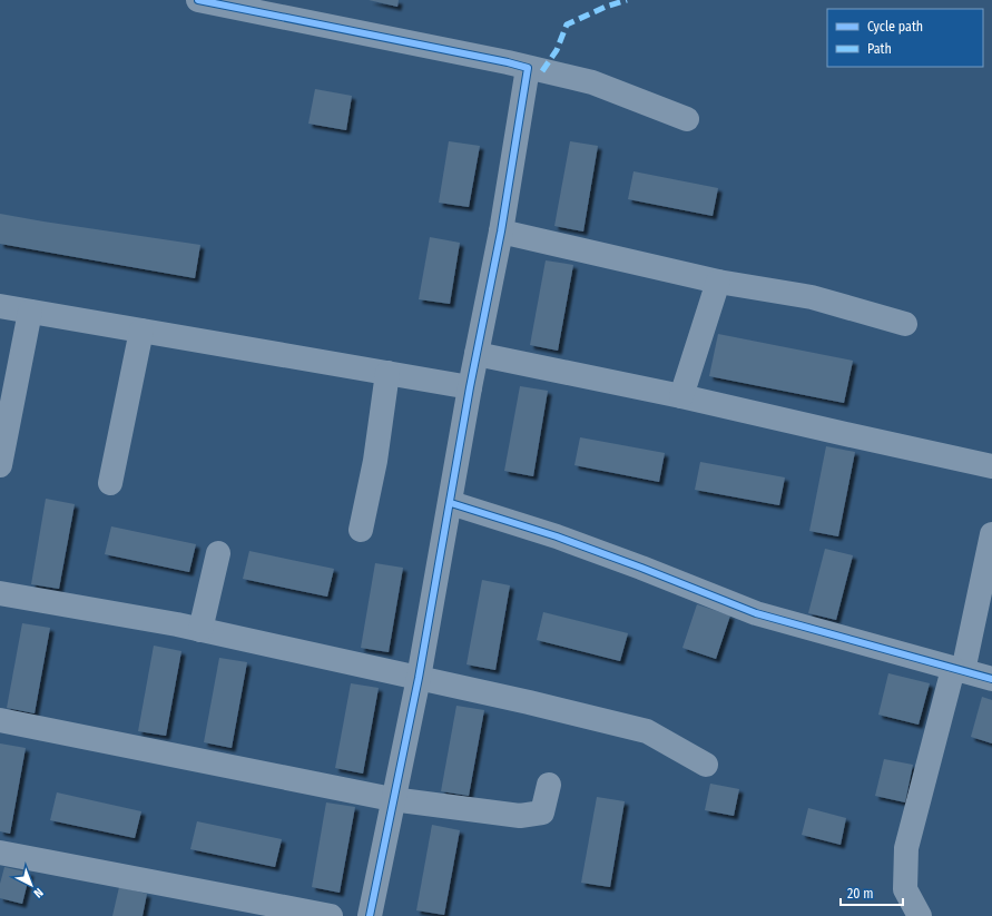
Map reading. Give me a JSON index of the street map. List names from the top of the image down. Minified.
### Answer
{"legend":["Cycle path","Path"],"scale_bar":"20 m","north":"bottom right"}
